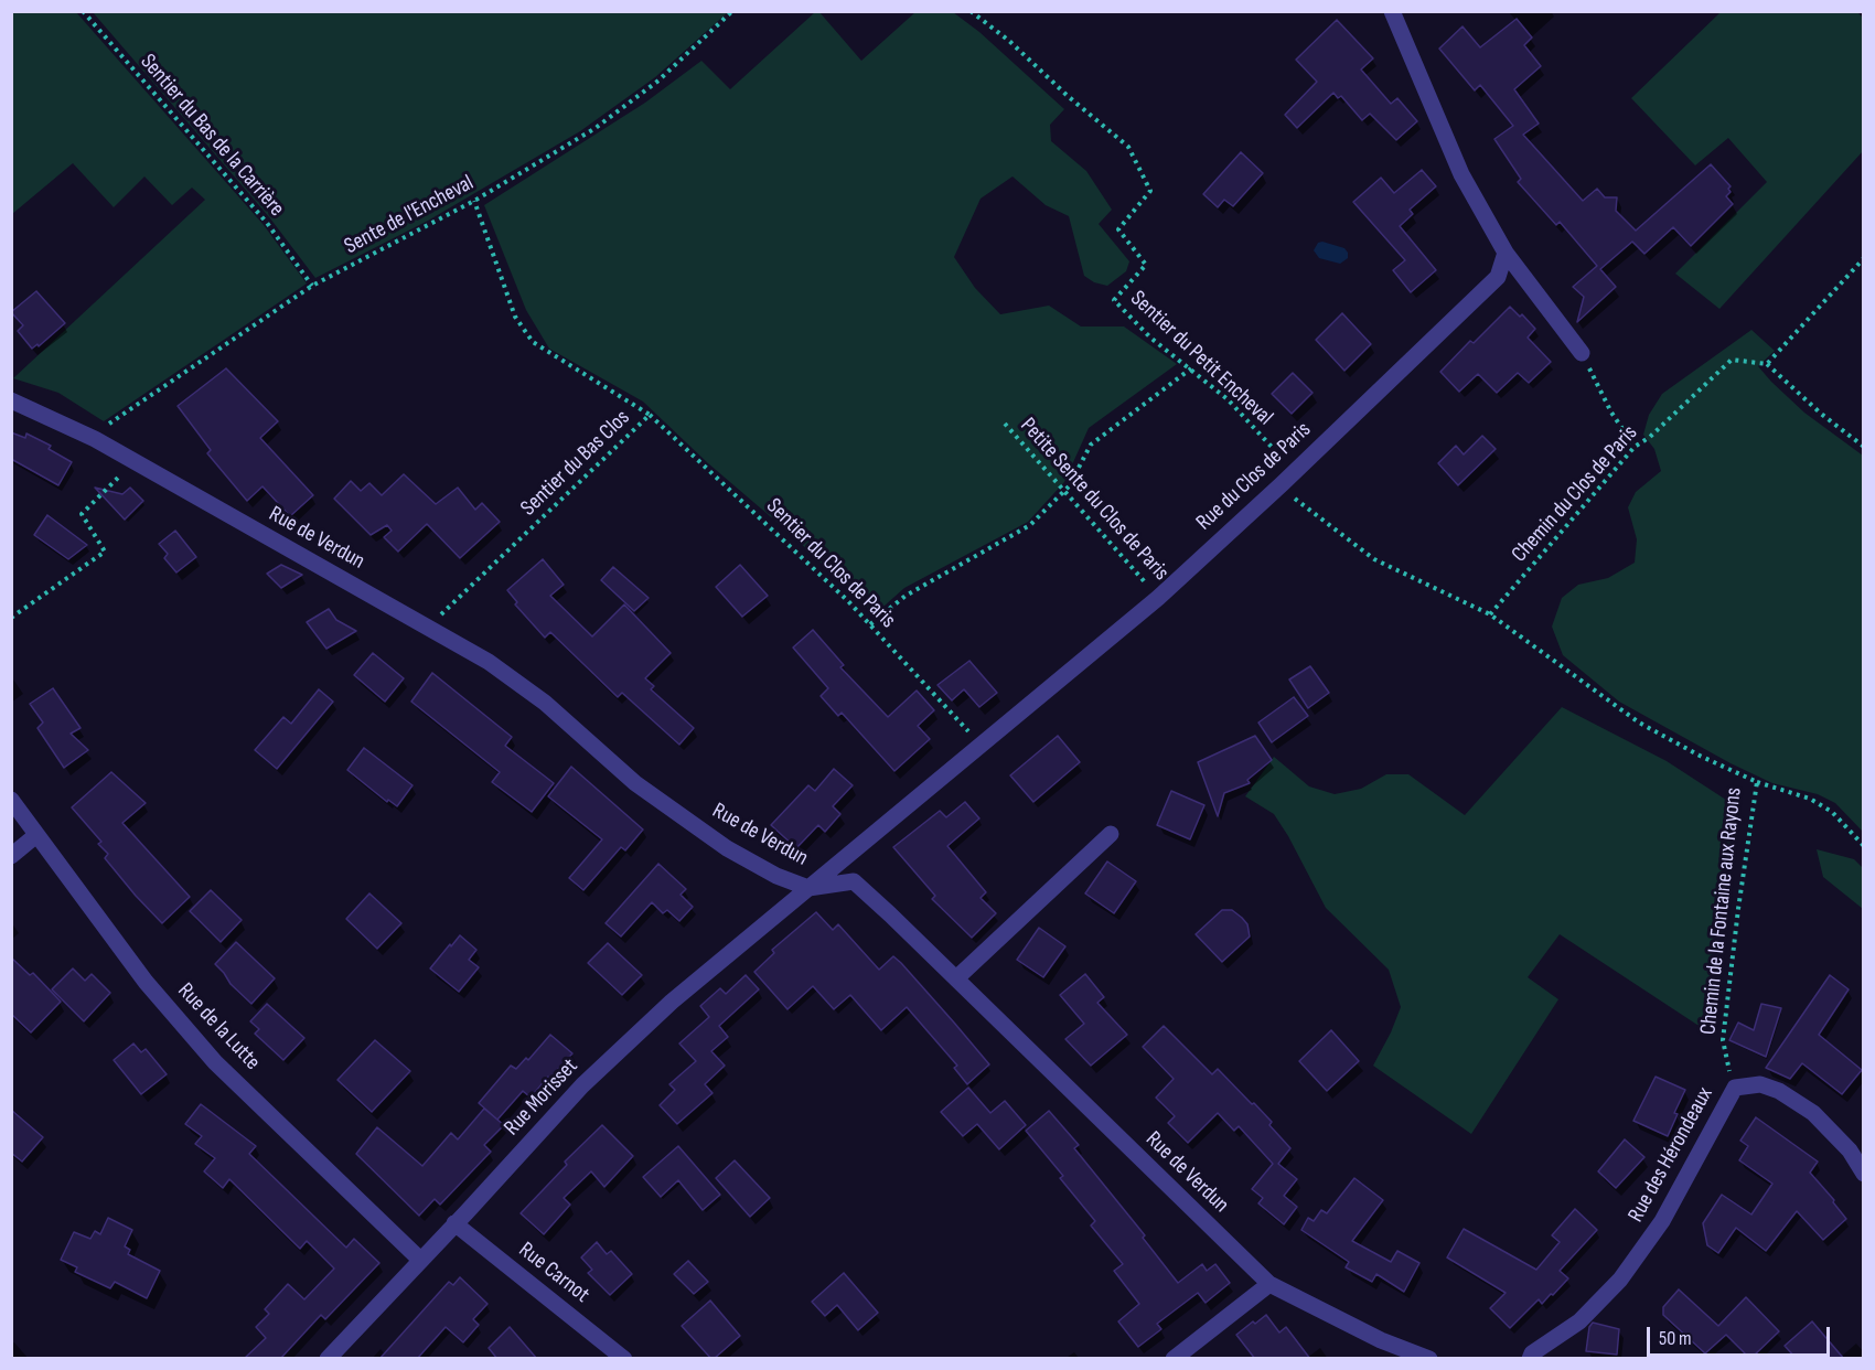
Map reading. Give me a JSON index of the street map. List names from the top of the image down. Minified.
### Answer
{"streets":{"street":["Rue du Clos de Paris","Rue de Verdun","Rue de la Lutte","Rue Morisset","Rue des Hérondeaux","Rue Carnot"],"path":["Sentier du Bas de la Carrière","Sente de l'Encheval","Sentier du Petit Encheval","Sentier du Bas Clos","Chemin du Clos de Paris","Petite Sente du Clos de Paris","Sentier du Clos de Paris","Chemin de la Fontaine aux Rayons"]},"crossings":[["Sentier du Bas de la Carrière","Sente de l'Encheval"],["Sente de l'Encheval","Sentier du Bas Clos"],["Sente de l'Encheval","Rue de Verdun"],["Sentier du Petit Encheval","Rue du Clos de Paris"],["Sentier du Petit Encheval","Chemin de la Fontaine aux Rayons"],["Sentier du Bas Clos","Rue de Verdun"],["Sentier du Bas Clos","Sentier du Clos de Paris"],["Rue du Clos de Paris","Petite Sente du Clos de Paris"],["Rue du Clos de Paris","Rue de Verdun"],["Rue du Clos de Paris","Sentier du Clos de Paris"],["Rue du Clos de Paris","Chemin de la Fontaine aux Rayons"],["Rue du Clos de Paris","Rue Morisset"],["Chemin du Clos de Paris","Chemin de la Fontaine aux Rayons"],["Rue de Verdun","Rue Morisset"],["Chemin de la Fontaine aux Rayons","Rue des Hérondeaux"],["Rue de la Lutte","Rue Morisset"],["Rue Morisset","Rue Carnot"]],"scale_bar":"50 m"}
